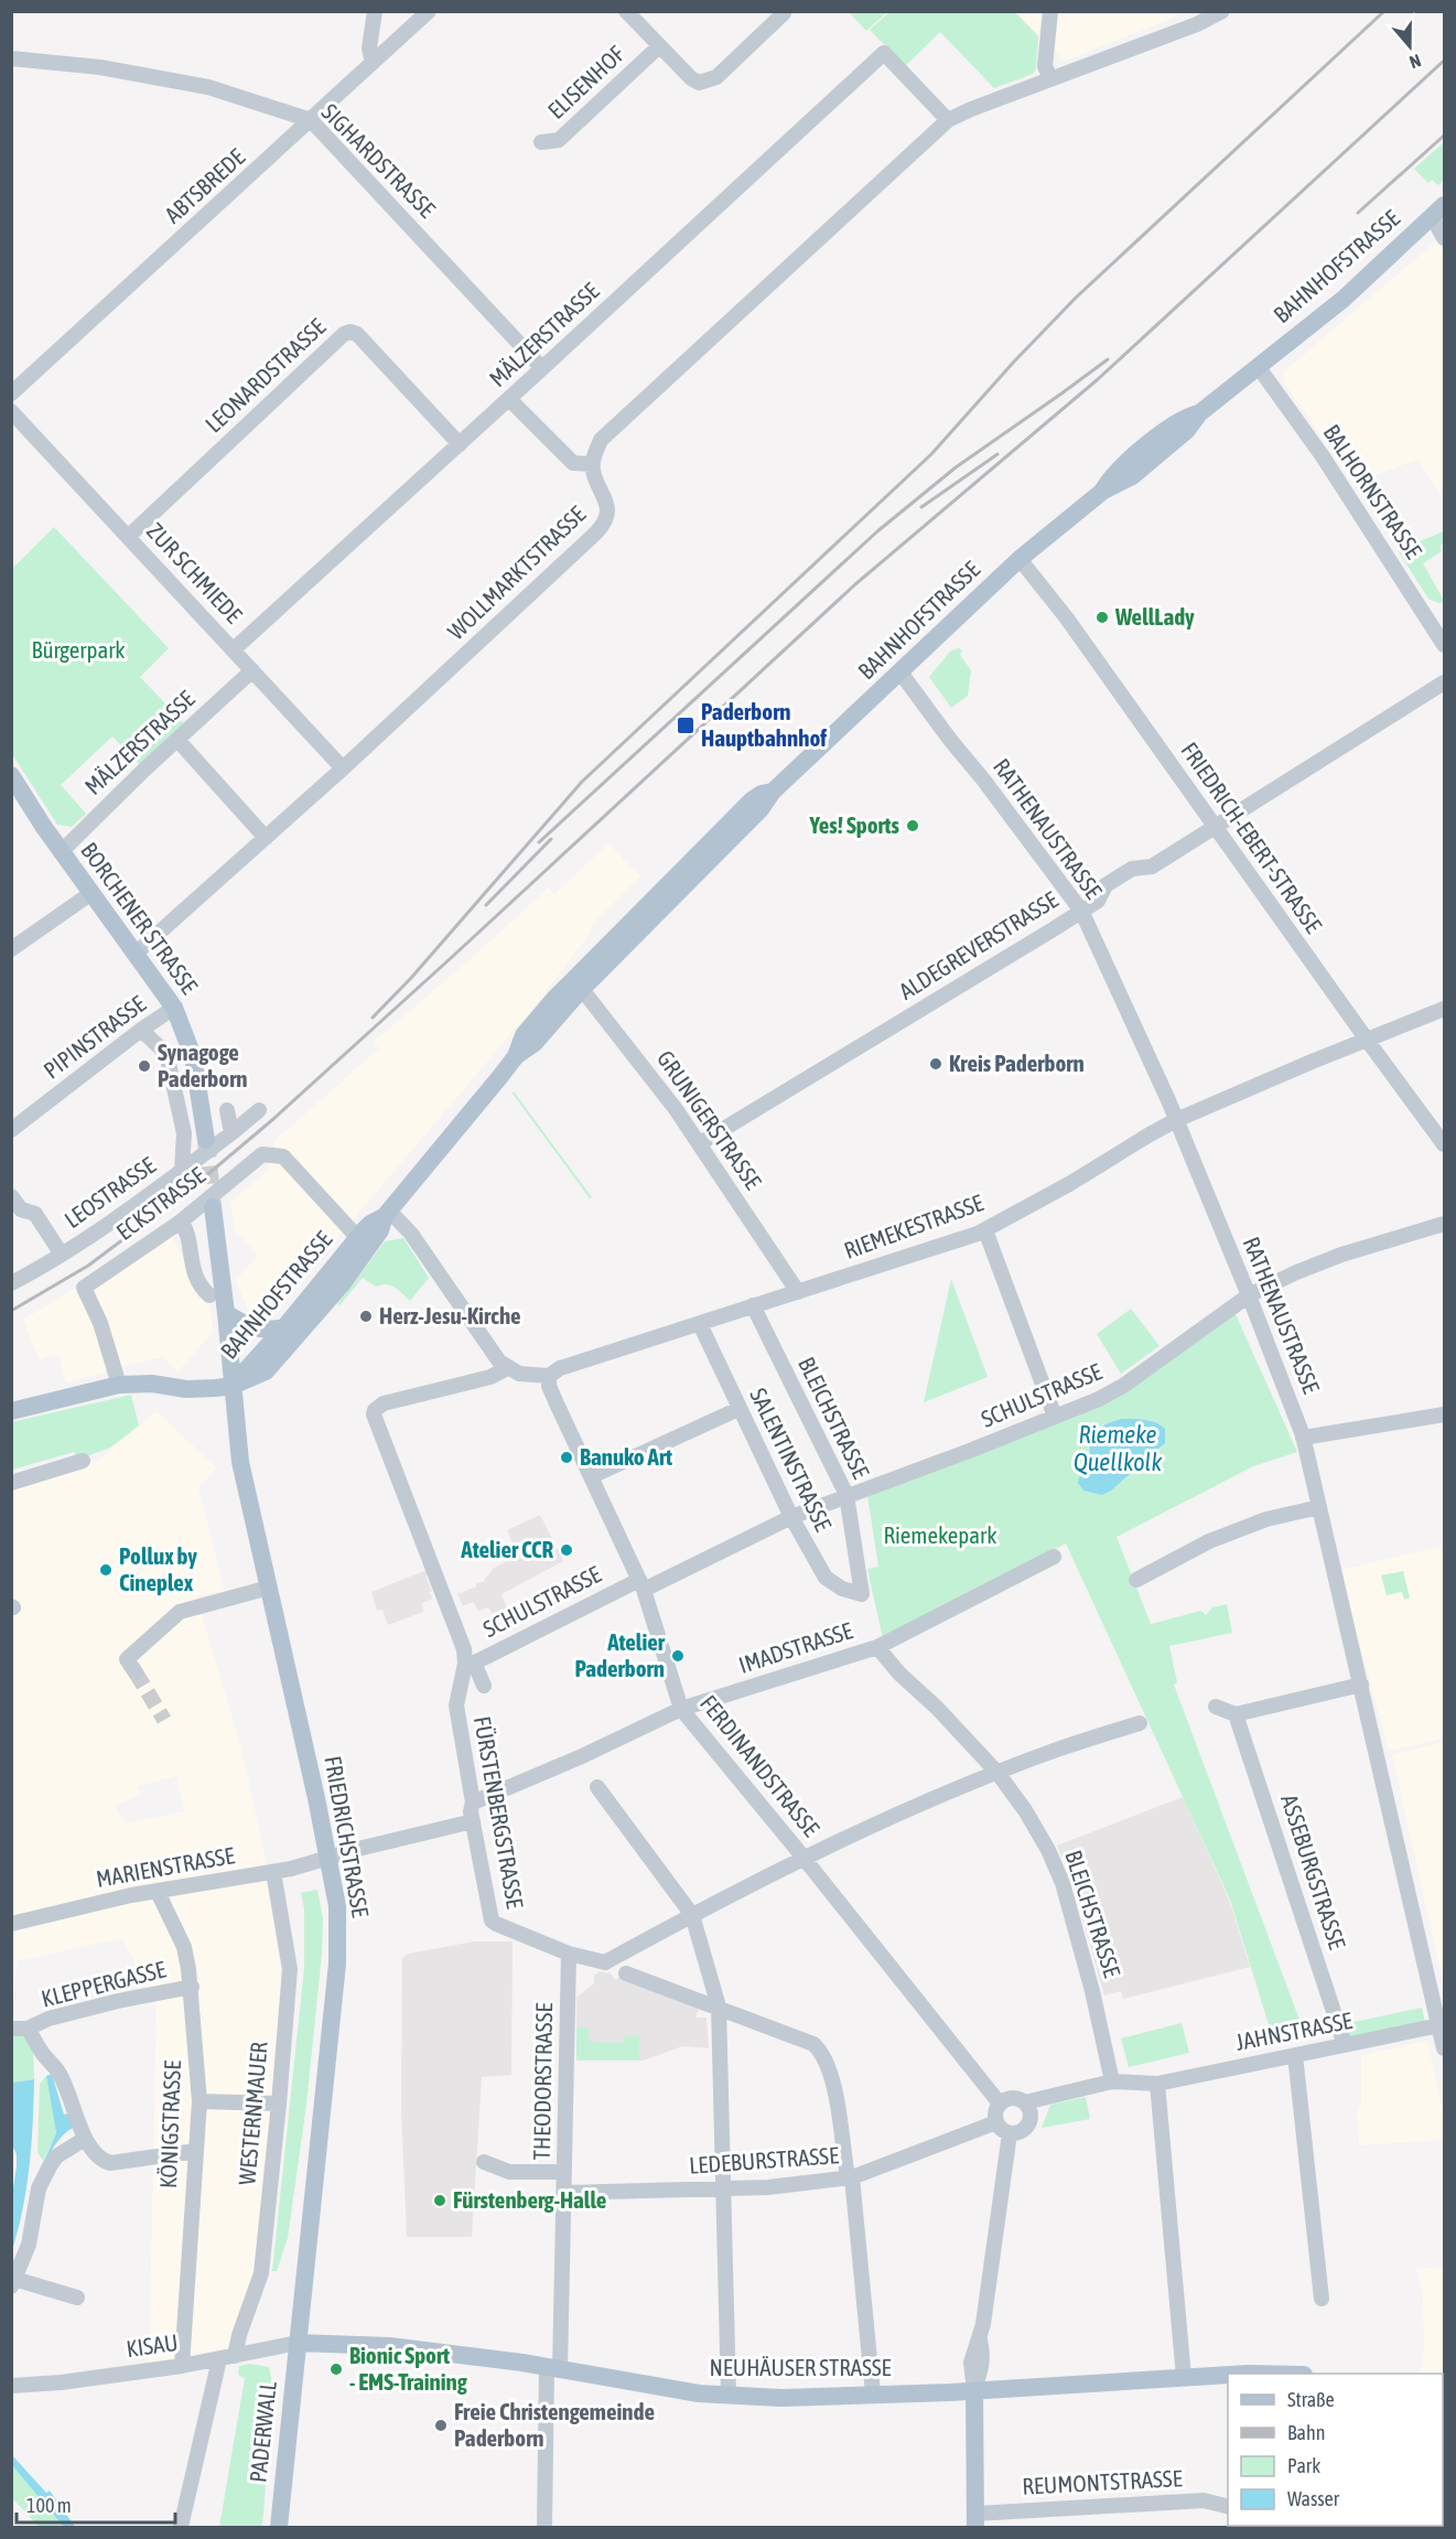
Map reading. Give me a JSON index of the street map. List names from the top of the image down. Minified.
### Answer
{"streets":{"main road":["BAHNHOFSTRASSE","BORCHENER STRASSE","FRIEDRICHSTRASSE","NEUHÄUSER STRASSE","PADERWALL"],"street":["ELISENHOF","SIGHARDSTRASSE","ABTSBREDE","MÄLZERSTRASSE","LEONARDSTRASSE","BALHORNSTRASSE","ZUR SCHMIEDE","WOLLMARKTSTRASSE","RATHENAUSTRASSE","FRIEDRICH-EBERT-STRASSE","ALDEGREVERSTRASSE","PIPINSTRASSE","GRUNIGERSTRASSE","LEOSTRASSE","ECKSTRASSE","RIEMEKESTRASSE","SCHULSTRASSE","BLEICHSTRASSE","SALENTINSTRASSE","IMADSTRASSE","FERDINANDSTRASSE","FÜRSTENBERGSTRASSE","MARIENSTRASSE","ASSEBURGSTRASSE","KLEPPERGASSE","JAHNSTRASSE","THEODORSTRASSE","WESTERNMAUER","KÖNIGSTRASSE","LEDEBURSTRASSE","KISAU","REUMONTSTRASSE"]},"crossings":[["SIGHARDSTRASSE","ABTSBREDE"],["SIGHARDSTRASSE","MÄLZERSTRASSE"],["BAHNHOFSTRASSE","BALHORNSTRASSE"],["BAHNHOFSTRASSE","RATHENAUSTRASSE"],["BAHNHOFSTRASSE","FRIEDRICH-EBERT-STRASSE"],["BAHNHOFSTRASSE","GRUNIGERSTRASSE"],["BAHNHOFSTRASSE","ECKSTRASSE"],["BAHNHOFSTRASSE","FRIEDRICHSTRASSE"],["MÄLZERSTRASSE","LEONARDSTRASSE"],["MÄLZERSTRASSE","ZUR SCHMIEDE"],["MÄLZERSTRASSE","BORCHENER STRASSE"],["LEONARDSTRASSE","ZUR SCHMIEDE"],["ZUR SCHMIEDE","WOLLMARKTSTRASSE"],["WOLLMARKTSTRASSE","BORCHENER STRASSE"],["RATHENAUSTRASSE","ALDEGREVERSTRASSE"],["RATHENAUSTRASSE","RIEMEKESTRASSE"],["RATHENAUSTRASSE","SCHULSTRASSE"],["RATHENAUSTRASSE","JAHNSTRASSE"],["FRIEDRICH-EBERT-STRASSE","ALDEGREVERSTRASSE"],["FRIEDRICH-EBERT-STRASSE","RIEMEKESTRASSE"],["BORCHENER STRASSE","PIPINSTRASSE"],["ALDEGREVERSTRASSE","GRUNIGERSTRASSE"],["GRUNIGERSTRASSE","RIEMEKESTRASSE"],["RIEMEKESTRASSE","BLEICHSTRASSE"],["RIEMEKESTRASSE","SALENTINSTRASSE"],["RIEMEKESTRASSE","FERDINANDSTRASSE"],["SCHULSTRASSE","BLEICHSTRASSE"],["SCHULSTRASSE","SALENTINSTRASSE"],["SCHULSTRASSE","FERDINANDSTRASSE"],["SCHULSTRASSE","FÜRSTENBERGSTRASSE"],["BLEICHSTRASSE","SALENTINSTRASSE"],["BLEICHSTRASSE","IMADSTRASSE"],["BLEICHSTRASSE","JAHNSTRASSE"],["IMADSTRASSE","FERDINANDSTRASSE"],["IMADSTRASSE","FÜRSTENBERGSTRASSE"],["FERDINANDSTRASSE","JAHNSTRASSE"],["FERDINANDSTRASSE","LEDEBURSTRASSE"],["FÜRSTENBERGSTRASSE","THEODORSTRASSE"],["FRIEDRICHSTRASSE","MARIENSTRASSE"],["FRIEDRICHSTRASSE","KISAU"],["FRIEDRICHSTRASSE","NEUHÄUSER STRASSE"],["FRIEDRICHSTRASSE","PADERWALL"],["MARIENSTRASSE","WESTERNMAUER"],["MARIENSTRASSE","KÖNIGSTRASSE"],["ASSEBURGSTRASSE","JAHNSTRASSE"],["KLEPPERGASSE","KÖNIGSTRASSE"],["JAHNSTRASSE","LEDEBURSTRASSE"],["THEODORSTRASSE","LEDEBURSTRASSE"],["THEODORSTRASSE","NEUHÄUSER STRASSE"],["WESTERNMAUER","KISAU"],["KÖNIGSTRASSE","KISAU"],["KISAU","NEUHÄUSER STRASSE"],["KISAU","PADERWALL"],["NEUHÄUSER STRASSE","PADERWALL"]],"water":["Riemeke Quellkolk"],"parks":["Bürgerpark","Riemekepark"],"places":{"other":["WellLady","Yes! Sports","Kreis Paderborn","Synagoge Paderborn","Herz-Jesu-Kirche","Banuko Art","Atelier CCR","Pollux by Cineplex","Atelier Paderborn","Fürstenberg-Halle","Bionic Sport - EMS-Training","Freie Christengemeinde Paderborn"],"transit":["Paderborn Hauptbahnhof"]},"legend":["Straße","Bahn","Park","Wasser"],"scale_bar":"100 m","north":"bottom"}
